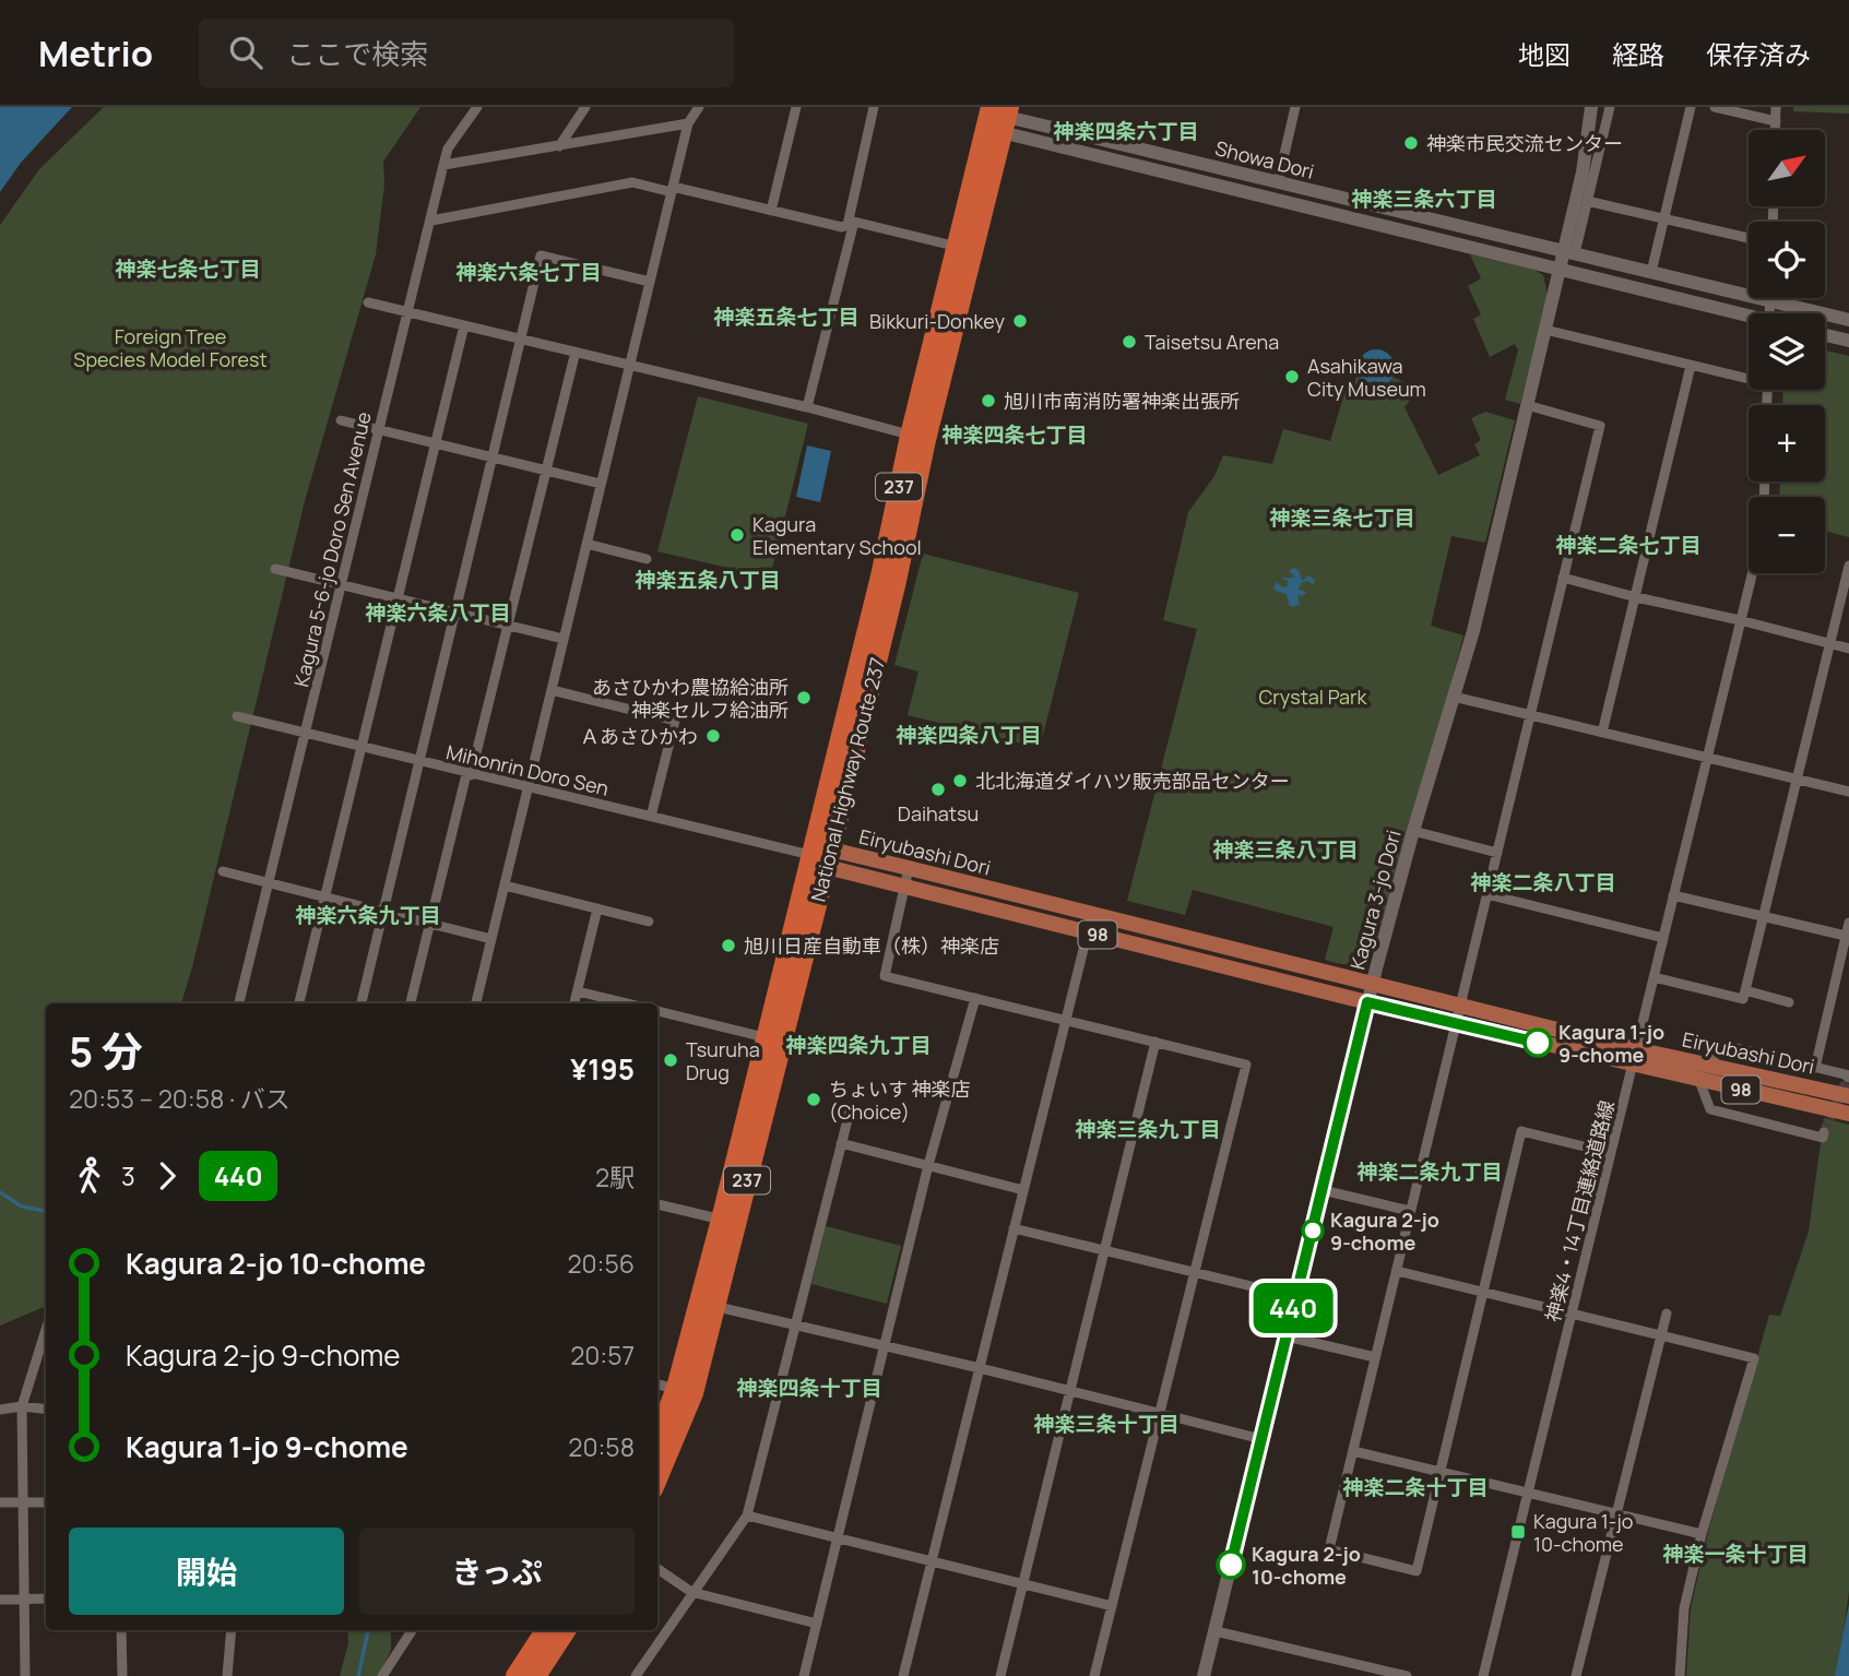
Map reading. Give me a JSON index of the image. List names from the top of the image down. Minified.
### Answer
{"streets":{"highway":["237","National Highway Route 237"],"main road":["Eiryubashi Dori","98"],"street":["Showa Dori","Kagura 5-6-jo Doro Sen Avenue","Mihonrin Doro Sen","Kagura 3-jo Dori","神楽4・14丁目連絡道路線"]},"crossings":[["Showa Dori","National Highway Route 237"],["Showa Dori","Kagura 3-jo Dori"],["Kagura 5-6-jo Doro Sen Avenue","Mihonrin Doro Sen"],["Mihonrin Doro Sen","National Highway Route 237"],["Mihonrin Doro Sen","Eiryubashi Dori"],["National Highway Route 237","Eiryubashi Dori"],["Eiryubashi Dori","Kagura 3-jo Dori"],["Eiryubashi Dori","神楽4・14丁目連絡道路線"]],"districts":["神楽四条六丁目","神楽三条六丁目","神楽七条七丁目","神楽六条七丁目","神楽五条七丁目","神楽四条七丁目","神楽三条七丁目","神楽二条七丁目","神楽五条八丁目","神楽六条八丁目","神楽四条八丁目","神楽三条八丁目","神楽二条八丁目","神楽六条九丁目","神楽四条九丁目","神楽三条九丁目","神楽二条九丁目","神楽四条十丁目","神楽三条十丁目","神楽二条十丁目","神楽一条十丁目"],"parks":["Foreign Tree Species Model Forest","Crystal Park"],"places":{"other":["神楽市民交流センター","Bikkuri-Donkey","Taisetsu Arena","Asahikawa City Museum","旭川市南消防署神楽出張所","Kagura Elementary School","あさひかわ農協給油所 神楽セルフ給油所","Ａあさひかわ","北北海道ダイハツ販売部品センター","Daihatsu","旭川日産自動車（株）神楽店","Kagura 1-jo 9-chome","Tsuruha Drug","ちょいす 神楽店 (Choice)","Kagura 2-jo 9-chome","Kagura 2-jo 10-chome"],"transit":["Kagura 1-jo 10-chome"]},"lines":["bus line 440"],"north":"top right","page":{"header":"Metrio","search":"ここで検索","nav":["地図","経路","保存済み"],"on_map":"440","map_buttons":["+","−"],"heading":["5 分","20:53 – 20:58 · バス","¥195"],"legs":["3","440","2駅"],"list":[{"name":"Kagura 2-jo 10-chome","value":"20:56"},{"name":"Kagura 2-jo 9-chome","value":"20:57"},{"name":"Kagura 1-jo 9-chome","value":"20:58"}],"buttons":["開始","きっぷ"]}}
